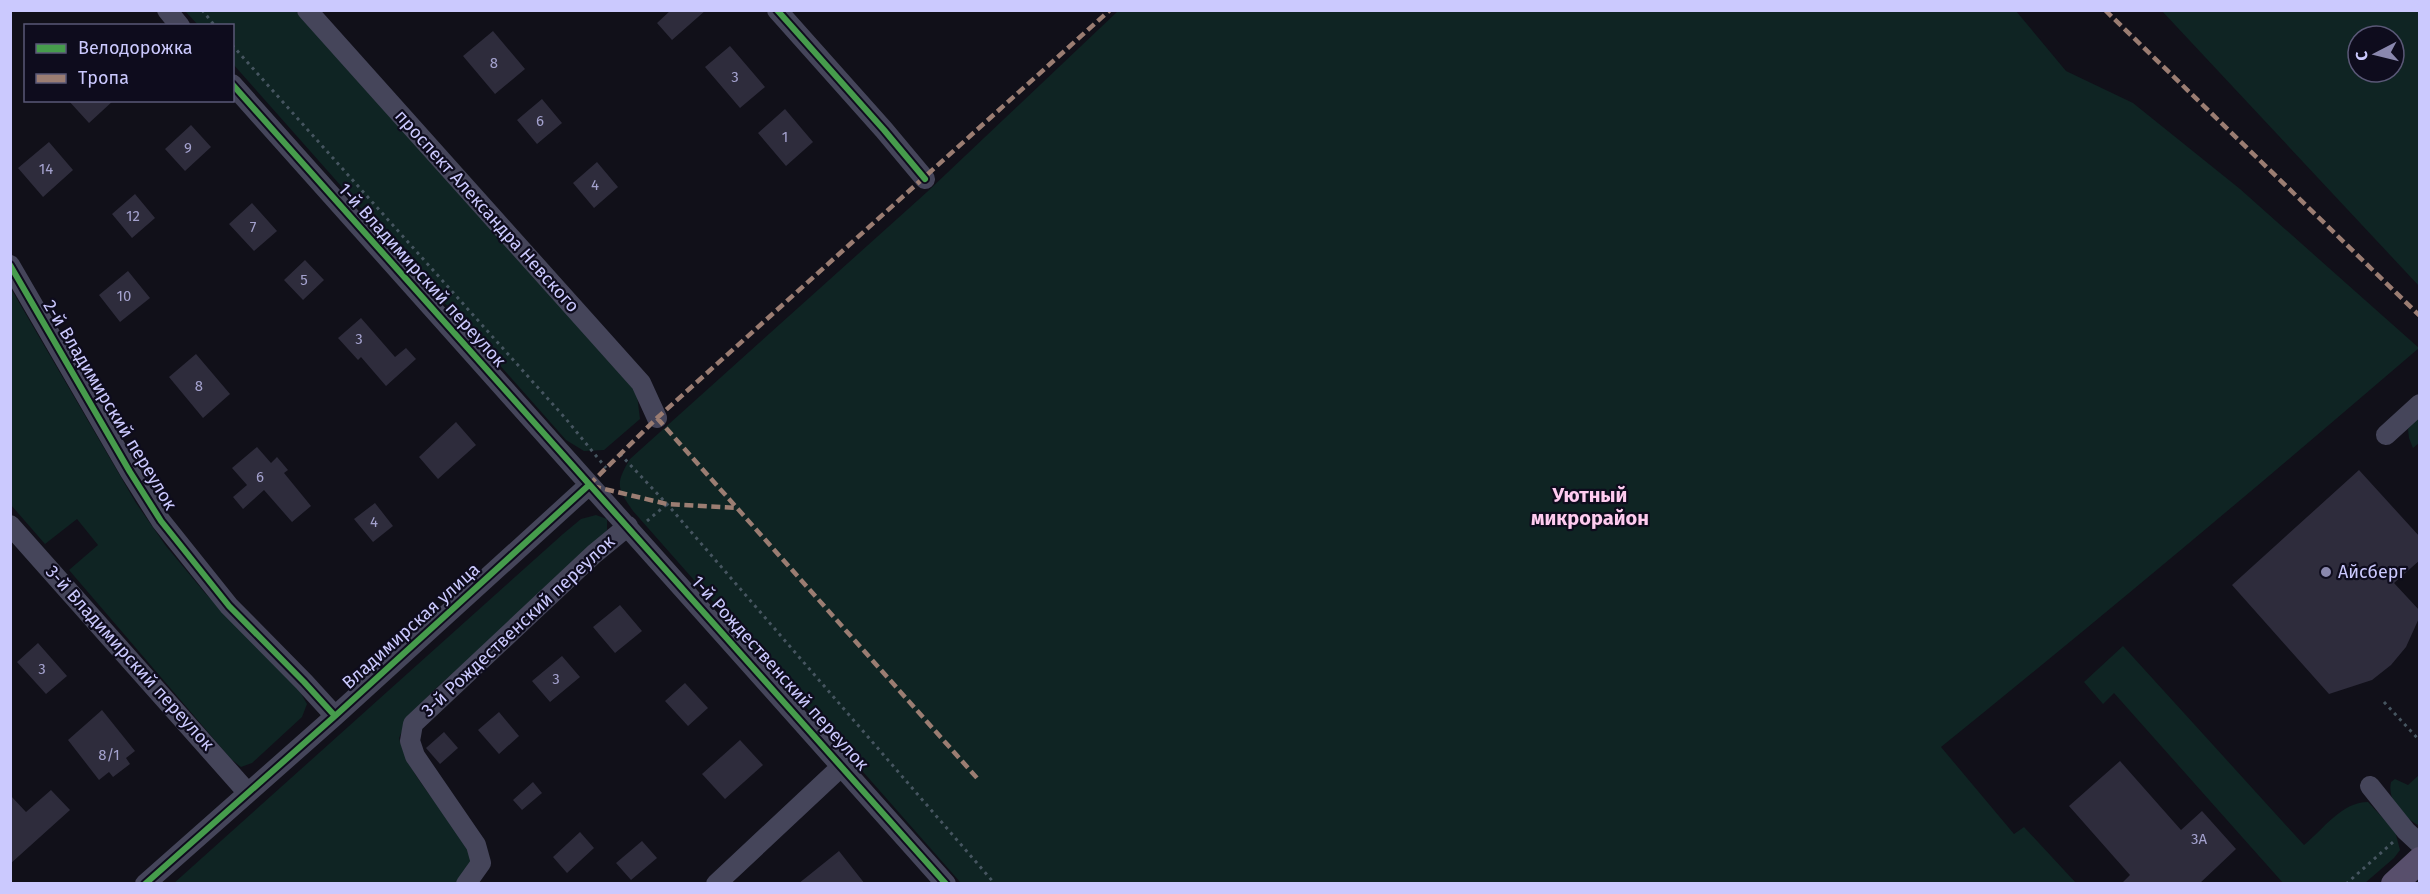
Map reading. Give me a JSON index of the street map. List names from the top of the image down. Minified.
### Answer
{"streets":{"street":["проспект Александра Невского","1-й Владимирский переулок","2-й Владимирский переулок","Владимирская улица","3-й Рождественский переулок","3-й Владимирский переулок","1-й Рождественский переулок"]},"crossings":[["1-й Владимирский переулок","Владимирская улица"],["1-й Владимирский переулок","1-й Рождественский переулок"],["2-й Владимирский переулок","Владимирская улица"],["Владимирская улица","3-й Владимирский переулок"],["Владимирская улица","1-й Рождественский переулок"],["3-й Рождественский переулок","1-й Рождественский переулок"]],"districts":["Уютный микрорайон"],"places":["Айсберг"],"house_numbers":["8","3","6","1","9","14","4","12","7","5","10","3","8","6","4","3","3","8/1","3А"],"legend":["Велодорожка","Тропа"],"north":"left"}
